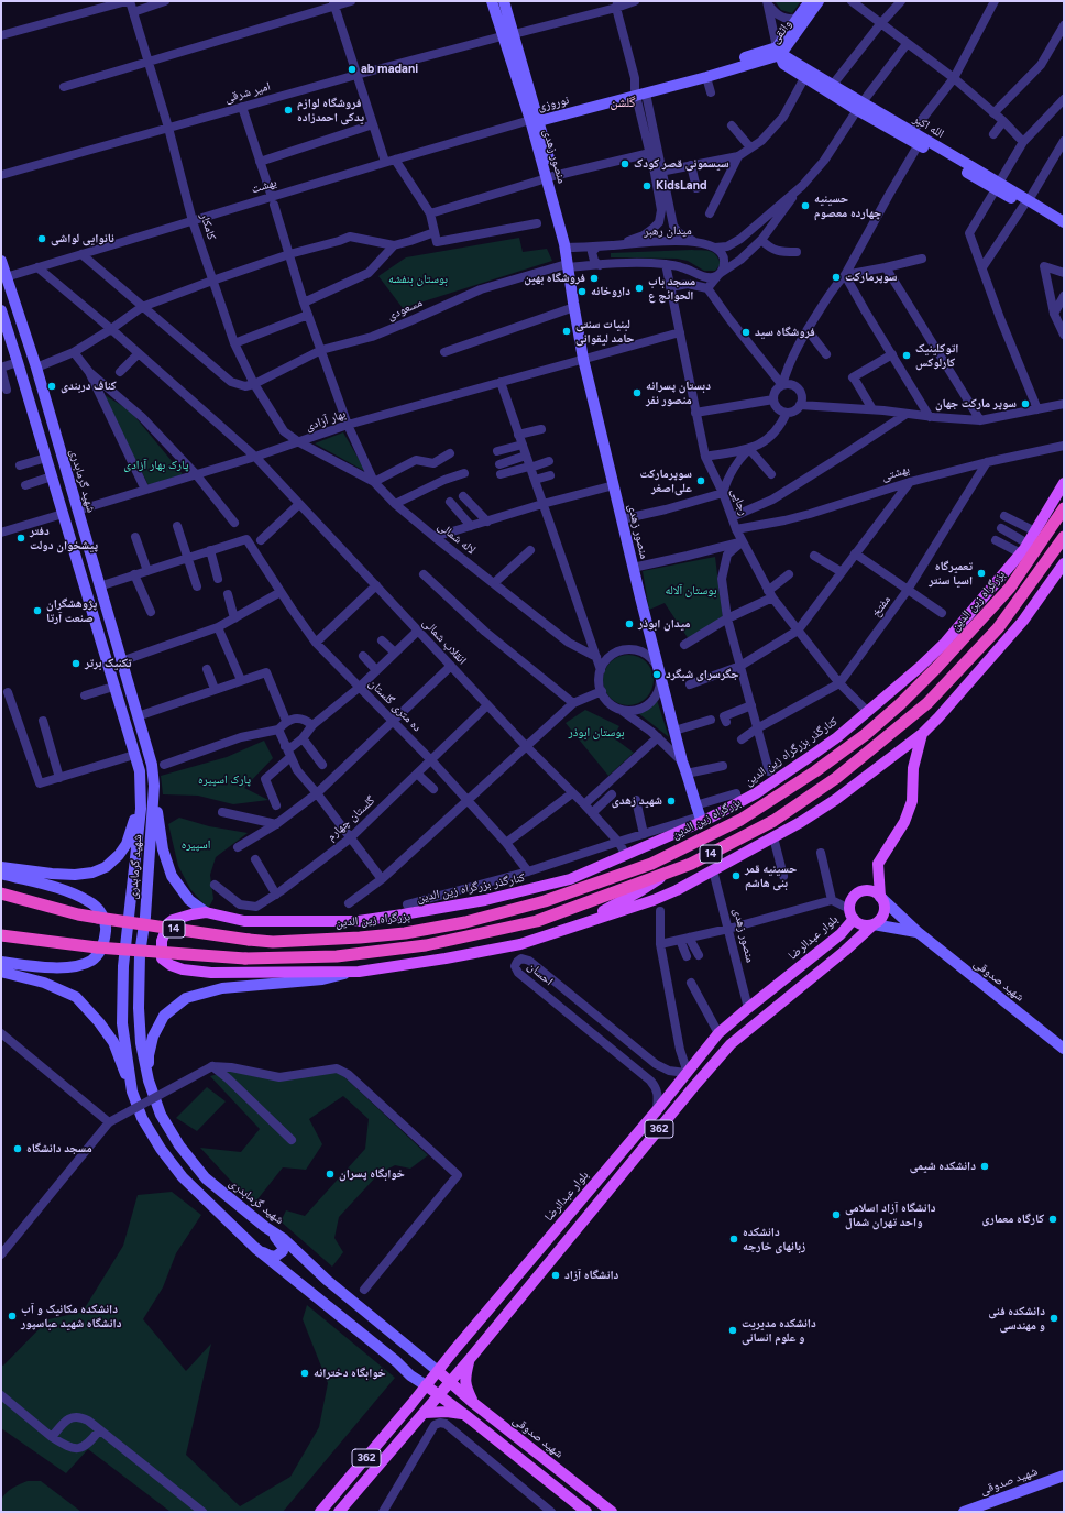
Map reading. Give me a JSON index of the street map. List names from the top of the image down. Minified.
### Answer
{"streets":{"highway":["بزرگراه زین الدین","14"],"main road":["واثقی","نوروزی","الله اکبر","منصور زهدی","شهید گرمابدری","کنارگذر بزرگراه زین الدین","بلوار عبدالرضا","شهید صدوقی","362"],"street":["امیر شرقی","بهشت","کامکار","میدان رهبر","مسعودی","بهار آزادی","بهشتی","رجایی","لاله شمالی","مفتخ","انقلاب شمالی","ده متری گلستان","گلستان چهارم","احسان"]},"crossings":[["واثقی","نوروزی"],["واثقی","الله اکبر"],["امیر شرقی","منصور زهدی"],["امیر شرقی","کامکار"],["نوروزی","الله اکبر"],["نوروزی","منصور زهدی"],["نوروزی","بهشت"],["منصور زهدی","بهشت"],["منصور زهدی","میدان رهبر"],["منصور زهدی","مسعودی"],["منصور زهدی","بهار آزادی"],["منصور زهدی","کنارگذر بزرگراه زین الدین"],["منصور زهدی","بلوار عبدالرضا"],["بهشت","کامکار"],["بهشت","شهید گرمابدری"],["بهشت","انقلاب شمالی"],["کامکار","مسعودی"],["کامکار","بهار آزادی"],["کامکار","لاله شمالی"],["بهار آزادی","شهید گرمابدری"],["بهار آزادی","رجایی"],["بهار آزادی","لاله شمالی"],["بهار آزادی","انقلاب شمالی"],["بهشتی","رجایی"],["بهشتی","مفتخ"],["شهید گرمابدری","بلوار عبدالرضا"],["شهید گرمابدری","شهید صدوقی"],["رجایی","مفتخ"],["رجایی","کنارگذر بزرگراه زین الدین"],["انقلاب شمالی","کنارگذر بزرگراه زین الدین"],["انقلاب شمالی","گلستان چهارم"],["ده متری گلستان","گلستان چهارم"],["بلوار عبدالرضا","احسان"],["بلوار عبدالرضا","شهید صدوقی"],["بلوار عبدالرضا","362"],["شهید صدوقی","362"]],"districts":["گلشن"],"parks":["بوستان بنفشه","پارک بهار آزادی","بوستان آلاله","بوستان ابوذر","پارک اسپیره","اسپیره"],"places":["ab madani","فروشگاه لوازم یدکی احمدزاده","سیسمونی قصر کودک","KidsLand","حسینیه چهارده معصوم","نانوایی لواشی","سوپرمارکت","فروشگاه بهین","مسجد باب الحوائج ع","داروخانه","لبنیات سنتی حامد لیقوانی","فروشگاه سید","اتوکلینیک کارلوکس","کناف دربندی","دبستان پسرانه منصور نفر","سوپر مارکت جهان","سوپرمارکت علی‌اصغر","دفتر پیشخوان دولت","تعمیرگاه اسیا سنتر","پژوهشگران صنعت آرتا","میدان ابوذر","تکنیک برتر","جگرسرای شبگرد","شهید زهدی","حسینیه قمر بنی هاشم","مسجد دانشگاه","دانشکده شیمی","خوابگاه پسران","دانشگاه آزاد اسلامی واحد تهران شمال","کارگاه معماری","دانشکده زبانهای خارجه","دانشگاه آزاد","دانشکده مکانیک و آب دانشگاه شهید عباسپور","دانشکده فنی و مهندسی","دانشکده مدیریت و علوم انسانی","خوابگاه دخترانه"]}
